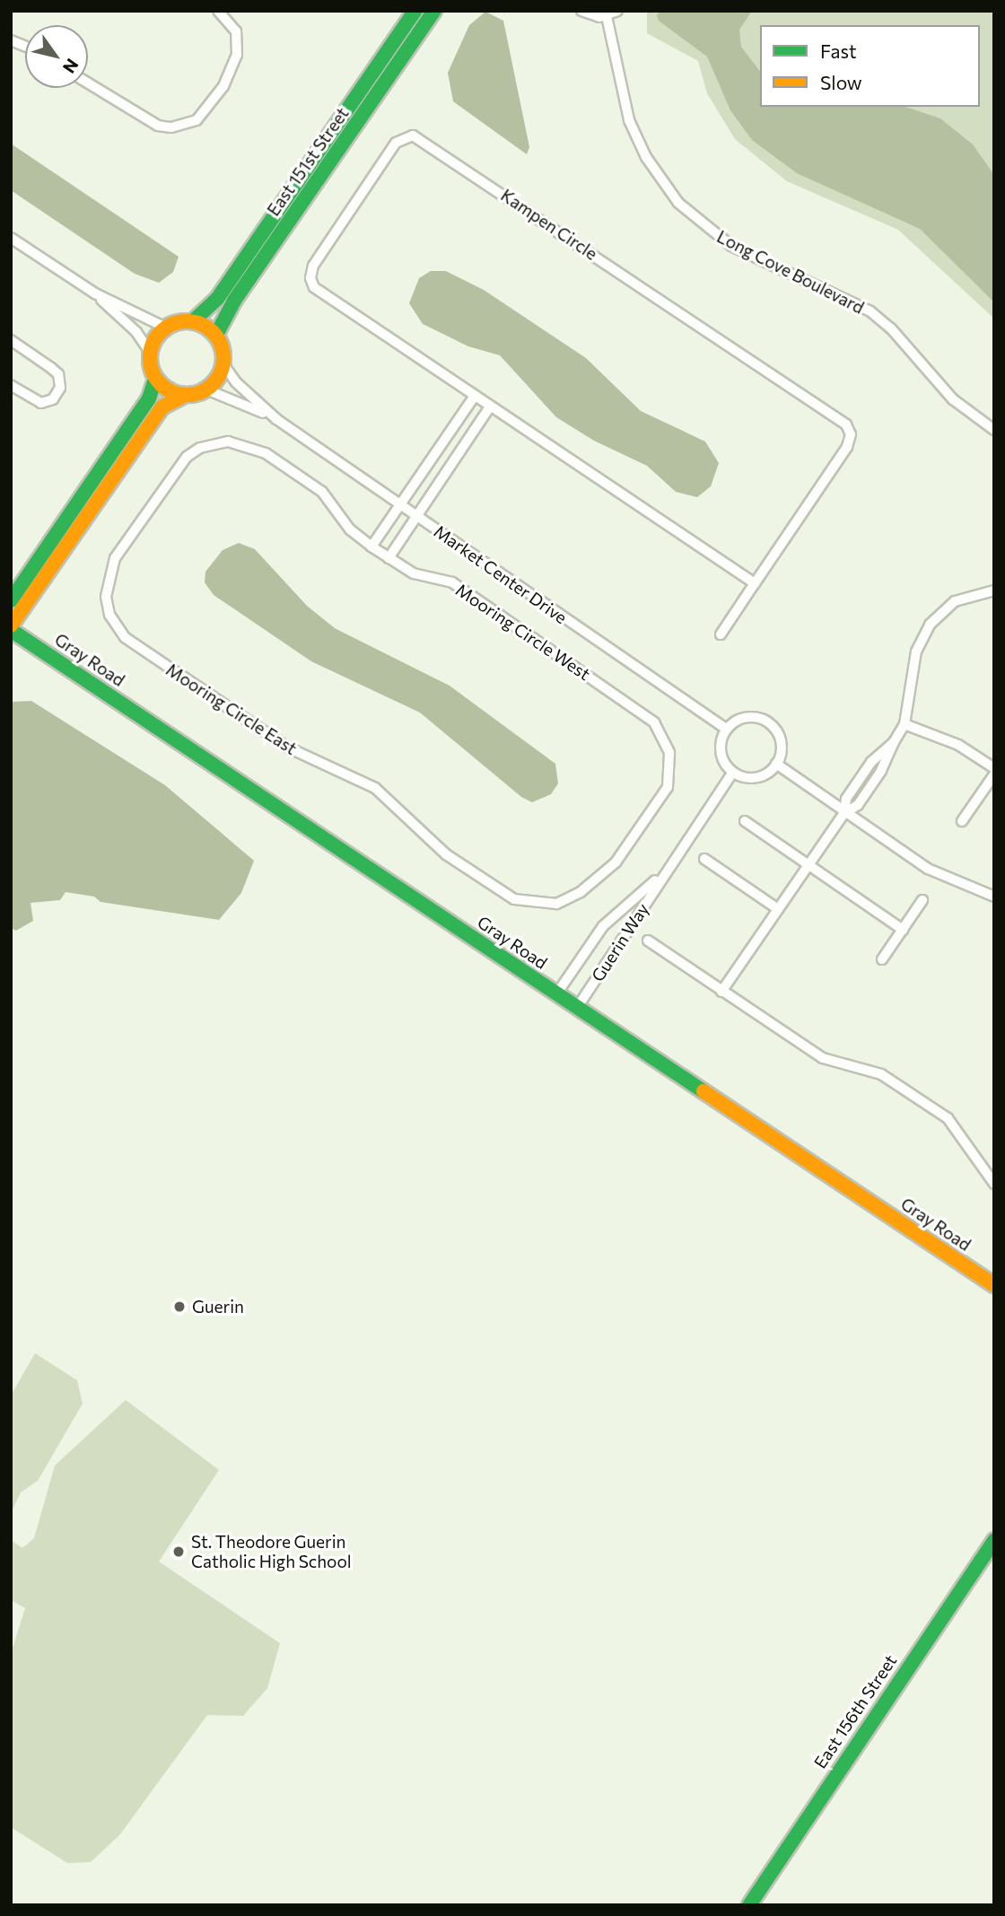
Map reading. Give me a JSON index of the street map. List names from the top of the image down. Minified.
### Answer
{"streets":{"street":["East 151st Street","Kampen Circle","Long Cove Boulevard","Market Center Drive","Mooring Circle West","Gray Road","Mooring Circle East","Guerin Way","East 156th Street"]},"crossings":[["East 151st Street","Market Center Drive"],["Market Center Drive","Guerin Way"],["Mooring Circle West","Mooring Circle East"],["Gray Road","Guerin Way"]],"places":["Guerin","St. Theodore Guerin Catholic High School"],"legend":["Fast","Slow"],"north":"bottom right"}
